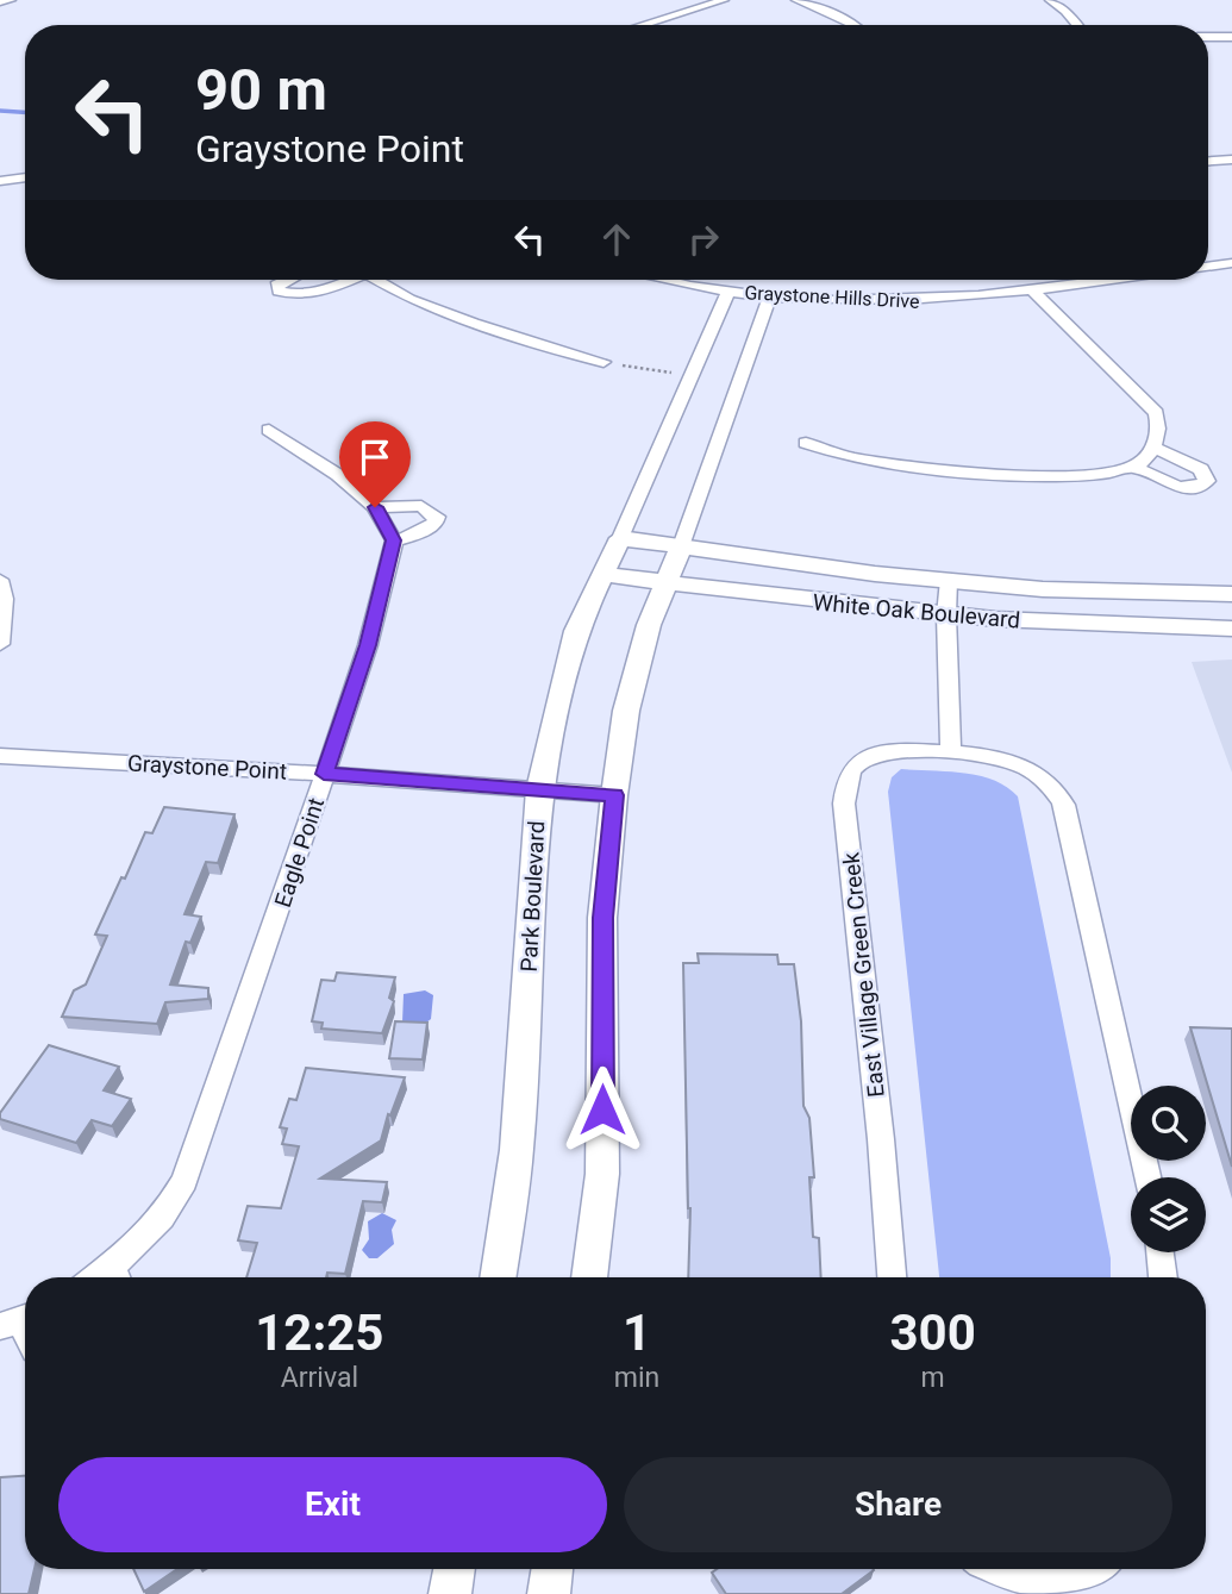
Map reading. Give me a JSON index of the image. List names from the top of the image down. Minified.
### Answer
{"streets":{"street":["Graystone Hills Drive","White Oak Boulevard","Graystone Point","Eagle Point","Park Boulevard","East Village Green Creek"]},"crossings":[["Graystone Hills Drive","Park Boulevard"],["White Oak Boulevard","Park Boulevard"],["Graystone Point","Eagle Point"],["Graystone Point","Park Boulevard"]],"page":{"turn":["90 m","Graystone Point"],"eta":["12:25","Arrival","1","min","300","m"],"buttons":["Exit","Share"]}}
